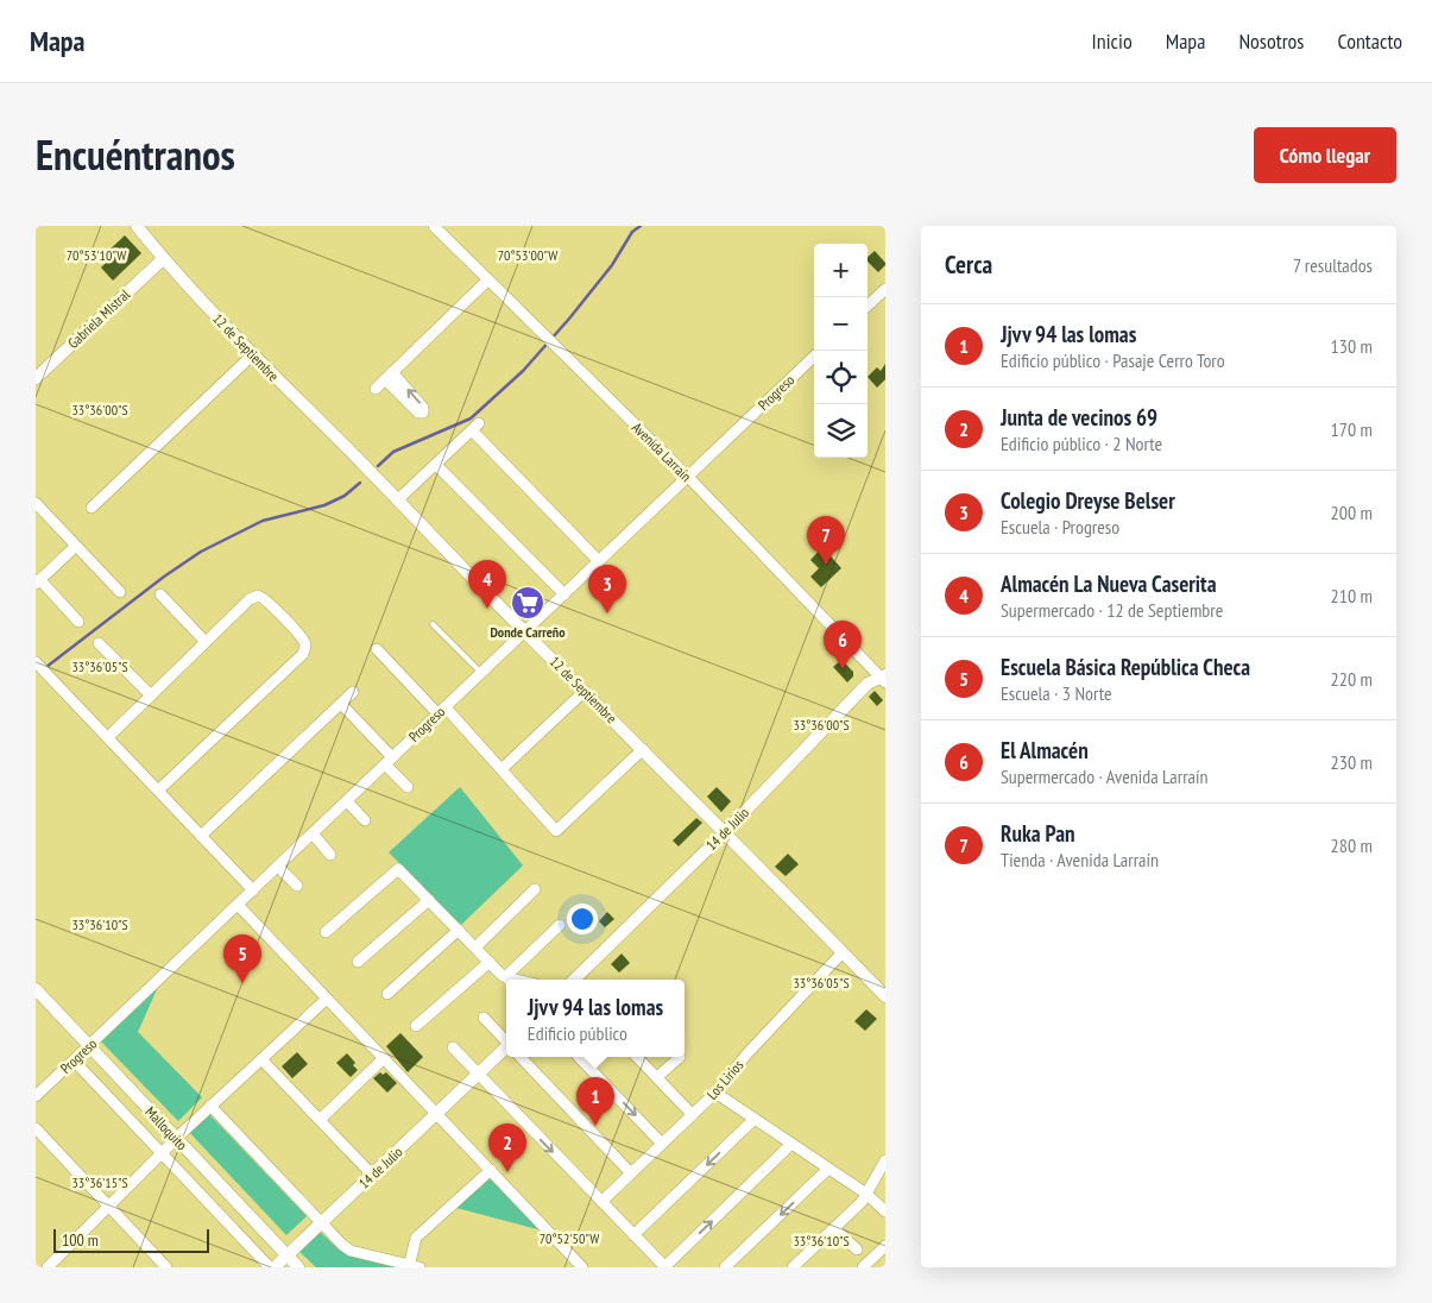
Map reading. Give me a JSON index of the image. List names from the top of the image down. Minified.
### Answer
{"streets":{"street":["Gabriela MIstral","12 de Septiembre","Progreso","Avenida Larraín","14 de Julio","Los Lirios","Malloquito"]},"crossings":[["Gabriela MIstral","12 de Septiembre"],["12 de Septiembre","Progreso"],["12 de Septiembre","14 de Julio"],["12 de Septiembre","Los Lirios"],["Progreso","Avenida Larraín"],["Progreso","Malloquito"],["Avenida Larraín","14 de Julio"],["14 de Julio","Malloquito"]],"places":{"supermarket":["Donde Carreño"]},"scale_bar":"100 m","page":{"header":"Mapa","nav":["Inicio","Mapa","Nosotros","Contacto"],"title":"Encuéntranos","buttons":"Cómo llegar","heading":["Cerca","7 resultados"],"map_buttons":["+","−"],"list":[{"mark":"1","name":"Jjvv 94 las lomas","note":"Edificio público · Pasaje Cerro Toro","value":"130 m"},{"mark":"2","name":"Junta de vecinos 69","note":"Edificio público · 2 Norte","value":"170 m"},{"mark":"3","name":"Colegio Dreyse Belser","note":"Escuela · Progreso","value":"200 m"},{"mark":"4","name":"Almacén La Nueva Caserita","note":"Supermercado · 12 de Septiembre","value":"210 m"},{"mark":"5","name":"Escuela Básica República Checa","note":"Escuela · 3 Norte","value":"220 m"},{"mark":"6","name":"El Almacén","note":"Supermercado · Avenida Larraín","value":"230 m"},{"mark":"7","name":"Ruka Pan","note":"Tienda · Avenida Larraín","value":"280 m"}],"pins":["7","4","3","6","5","1","2"],"popup":["Jjvv 94 las lomas","Edificio público"],"scale":"100 m"},"coordinates":["70°53'10\"W","70°53'00\"W","33°36'00\"S","33°36'05\"S","33°36'10\"S","33°36'15\"S","70°52'50\"W"]}
